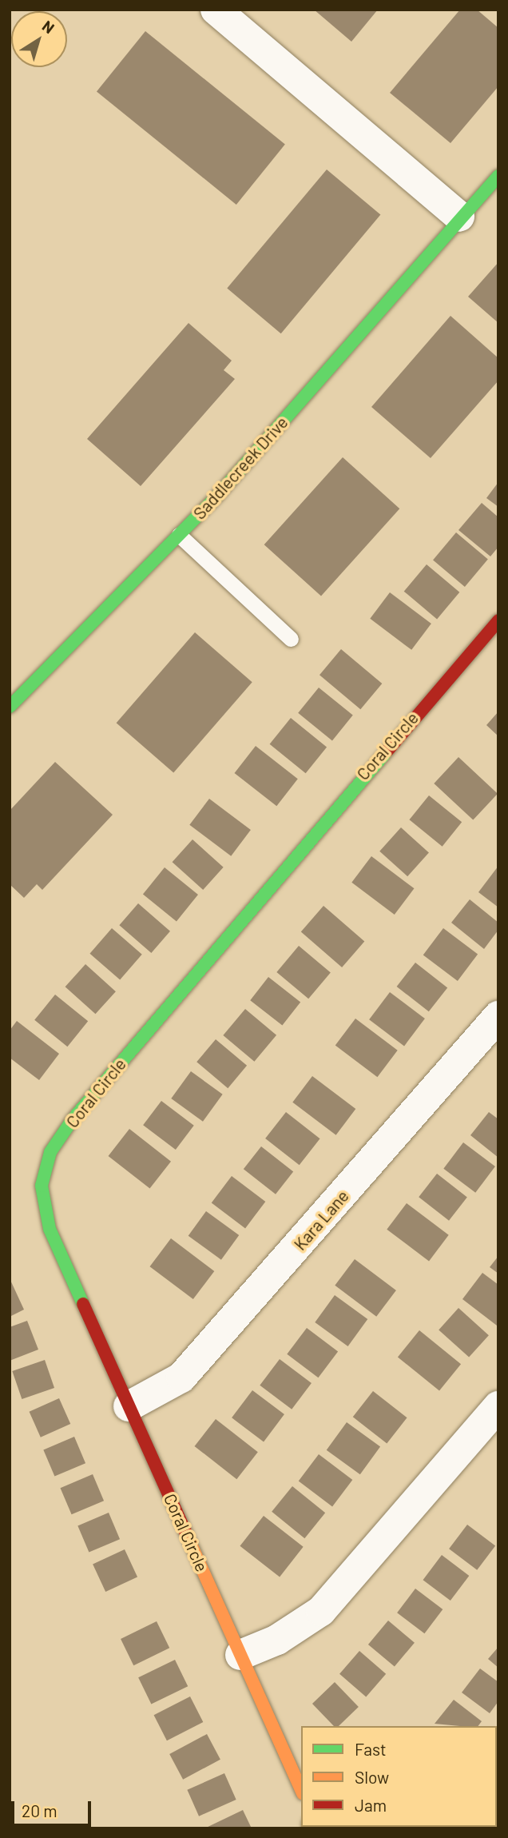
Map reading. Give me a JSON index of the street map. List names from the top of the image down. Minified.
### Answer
{"streets":{"street":["Saddlecreek Drive","Coral Circle","Kara Lane"]},"crossings":[["Coral Circle","Kara Lane"]],"legend":["Fast","Slow","Jam"],"scale_bar":"20 m","north":"top right"}
